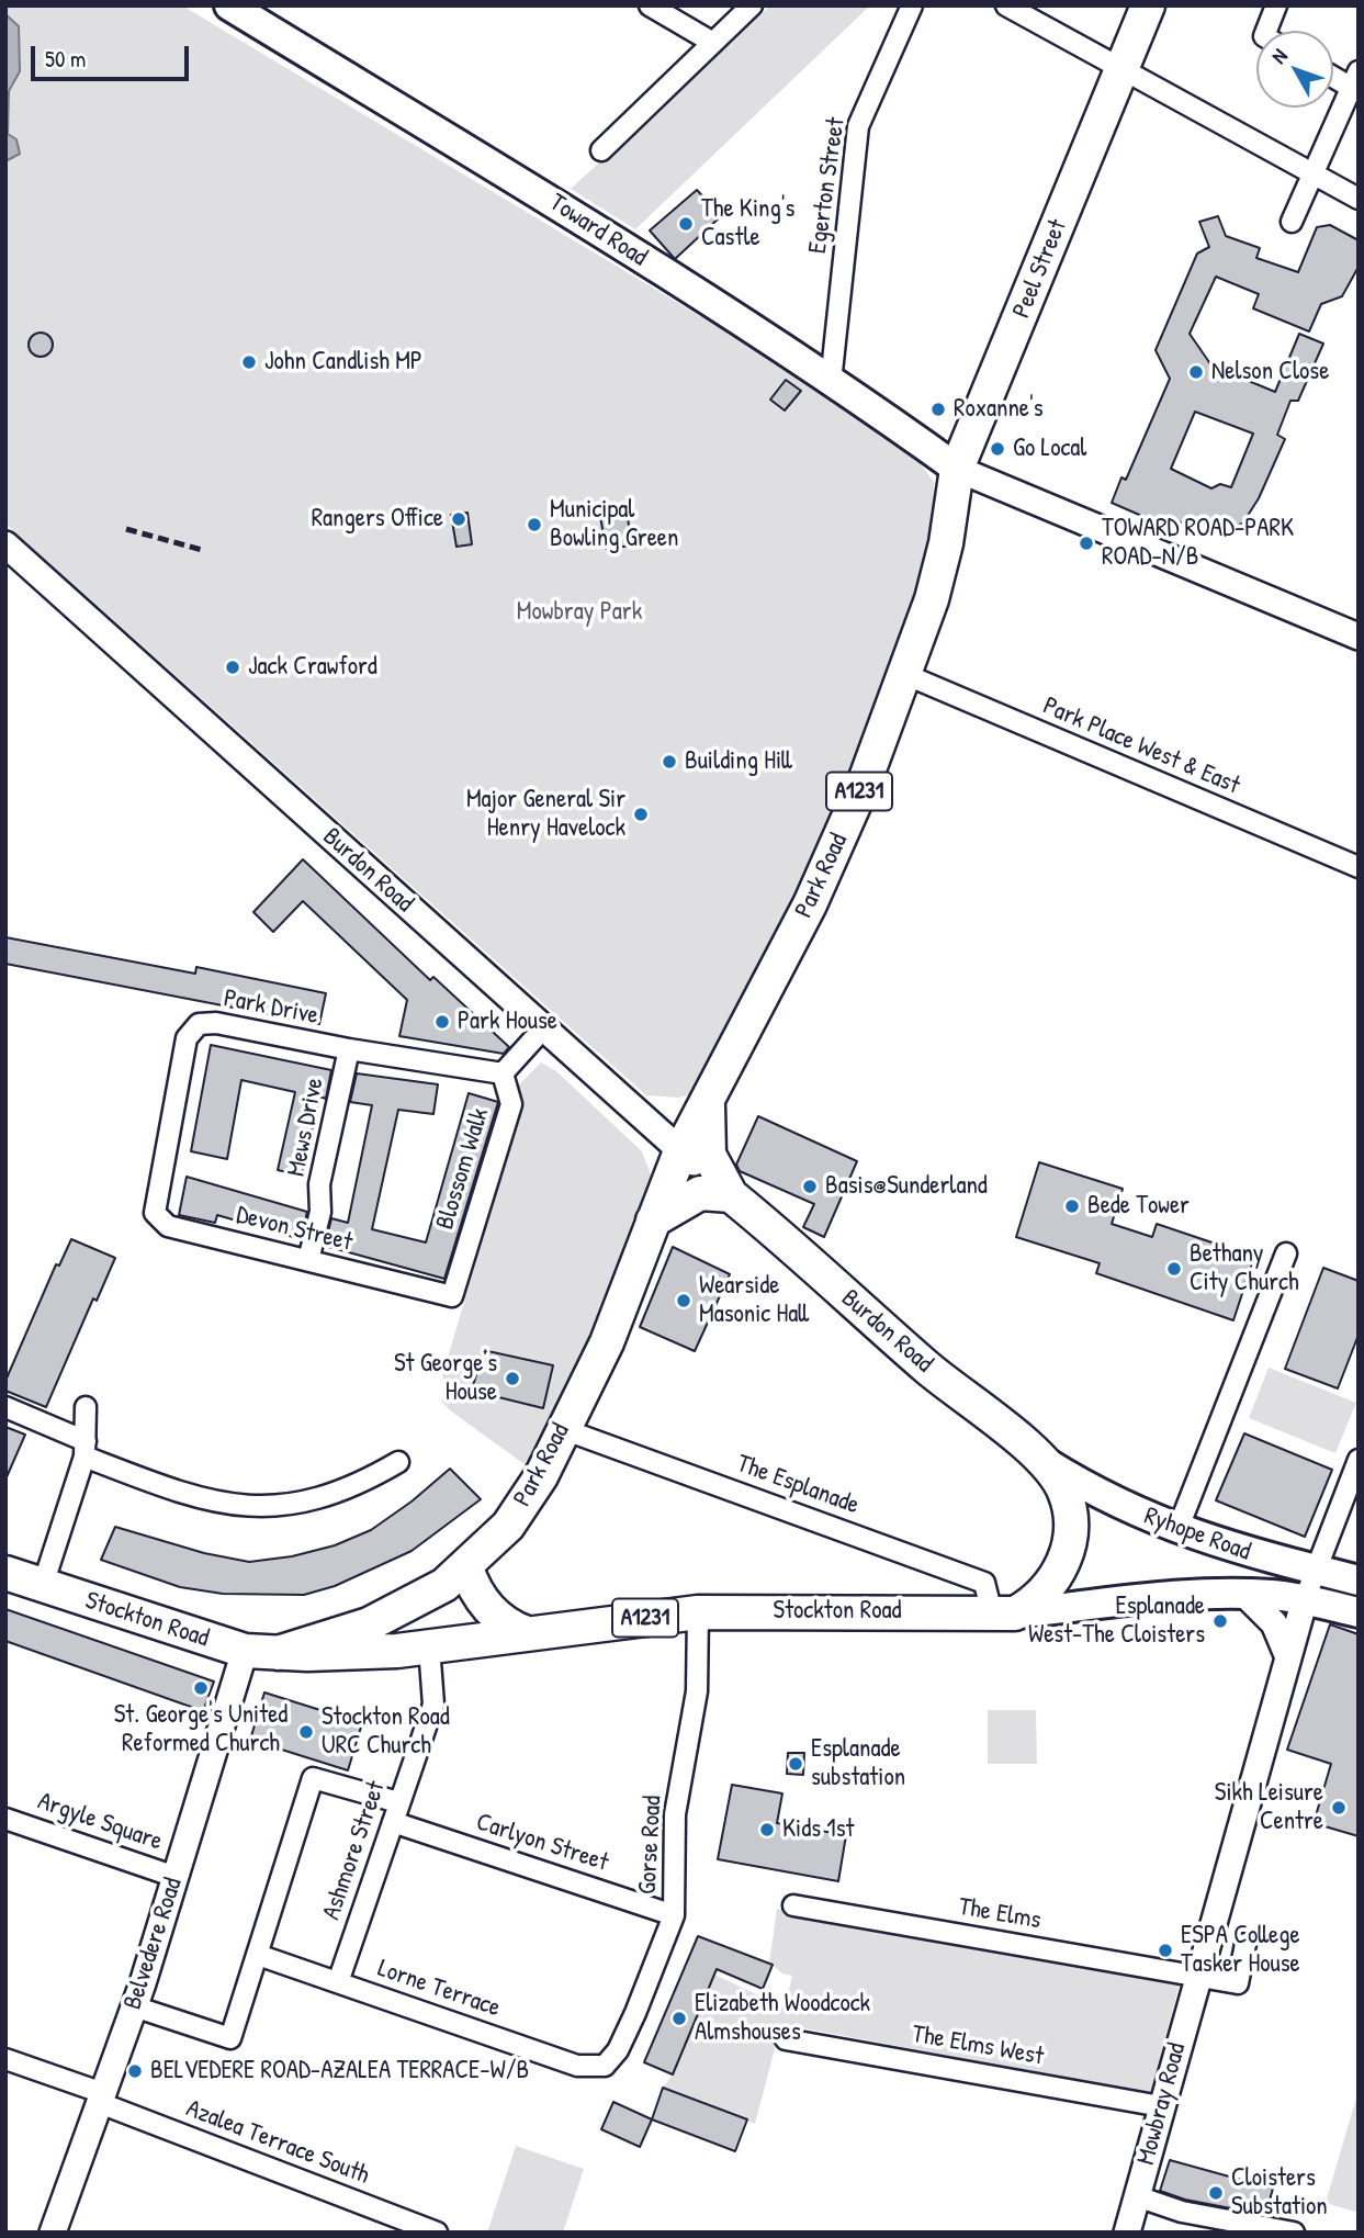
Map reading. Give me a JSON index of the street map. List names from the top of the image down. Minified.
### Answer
{"streets":{"highway":["Peel Street","A1231","Burdon Road","Park Road","Stockton Road"],"main road":["Toward Road","Ryhope Road"],"street":["Egerton Street","Park Place West & East","Park Drive","Mews Drive","Blossom Walk","Devon Street","The Esplanade","Argyle Square","Carlyon Street","Gorse Road","Ashmore Street","The Elms","Belvedere Road","Lorne Terrace","The Elms West","Mowbray Road","Azalea Terrace South"]},"crossings":[["Egerton Street","Toward Road"],["Toward Road","Peel Street"],["Toward Road","Park Road"],["Peel Street","A1231"],["Peel Street","Park Road"],["Park Place West & East","Park Road"],["A1231","Burdon Road"],["A1231","Park Road"],["A1231","The Esplanade"],["A1231","Ryhope Road"],["A1231","Stockton Road"],["Burdon Road","Park Road"],["Burdon Road","Ryhope Road"],["Park Road","The Esplanade"],["Park Road","Stockton Road"],["Park Drive","Mews Drive"],["Park Drive","Blossom Walk"],["Park Drive","Devon Street"],["Mews Drive","Devon Street"],["Blossom Walk","Devon Street"],["The Esplanade","Stockton Road"],["Ryhope Road","Stockton Road"],["Ryhope Road","Mowbray Road"],["Stockton Road","Gorse Road"],["Stockton Road","Ashmore Street"],["Stockton Road","Belvedere Road"],["Argyle Square","Belvedere Road"],["Carlyon Street","Gorse Road"],["Carlyon Street","Ashmore Street"],["Gorse Road","Lorne Terrace"],["Ashmore Street","Lorne Terrace"],["The Elms","Mowbray Road"],["Belvedere Road","Azalea Terrace South"],["The Elms West","Mowbray Road"]],"parks":["Mowbray Park"],"places":["The King's Castle","John Candlish MP","Nelson Close","Roxanne's","Go Local","Rangers Office","Municipal Bowling Green","TOWARD ROAD-PARK ROAD-N/B","Jack Crawford","Building Hill","Major General Sir Henry Havelock","Park House","Basis@Sunderland","Bede Tower","Bethany City Church","Wearside Masonic Hall","St George's House","Esplanade West-The Cloisters","St. George's United Reformed Church","Stockton Road URC Church","Esplanade substation","Sikh Leisure Centre","Kids 1st","ESPA College Tasker House","Elizabeth Woodcock Almshouses","BELVEDERE ROAD-AZALEA TERRACE-W/B","Cloisters Substation"],"scale_bar":"50 m","north":"top left"}
